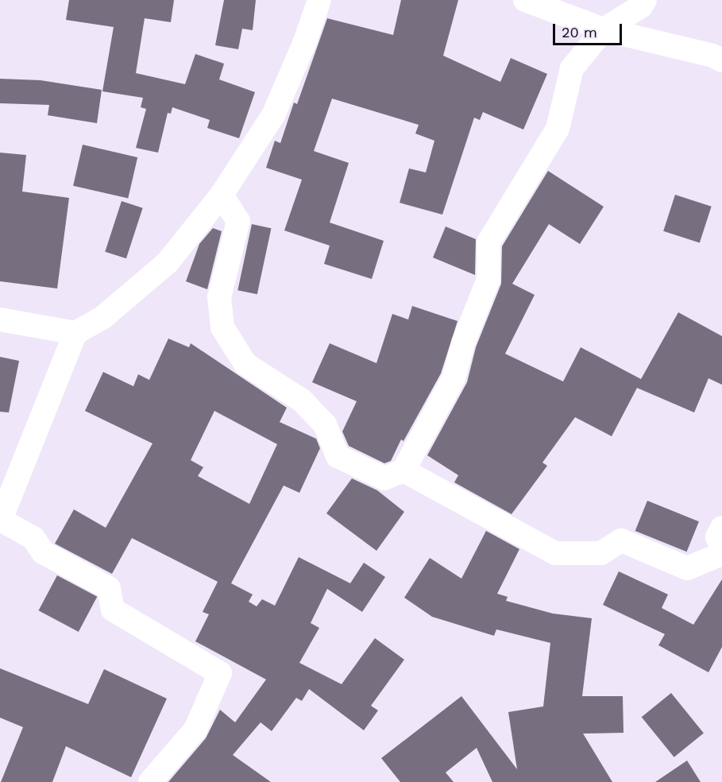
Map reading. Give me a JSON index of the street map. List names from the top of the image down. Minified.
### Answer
{"scale_bar":"20 m"}
